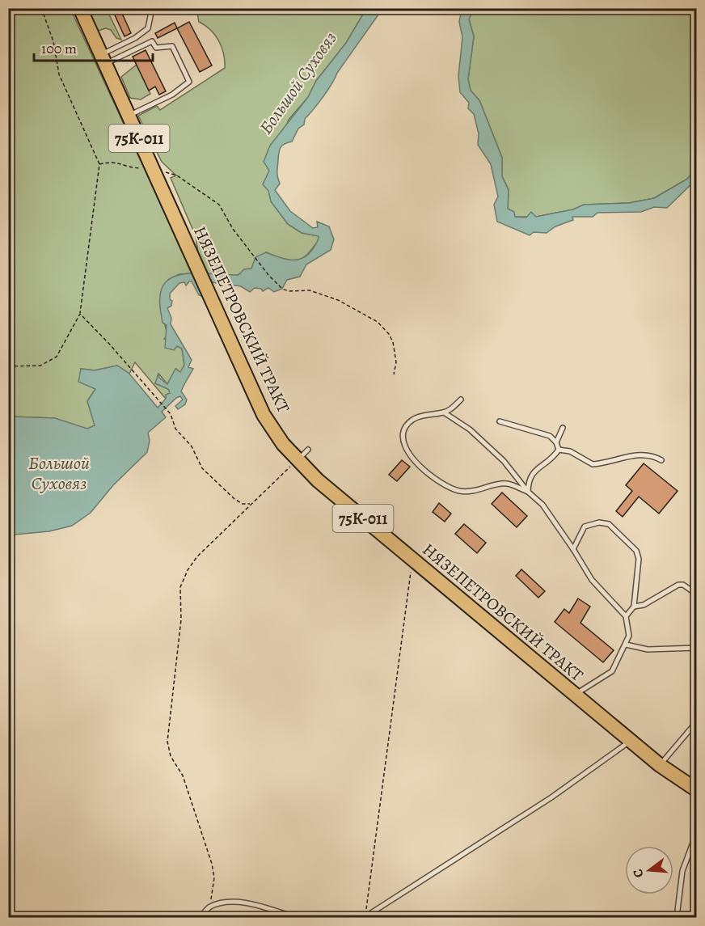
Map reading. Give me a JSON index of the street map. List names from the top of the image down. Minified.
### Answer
{"streets":{"main road":["75К-011","НЯЗЕПЕТРОВСКИЙ ТРАКТ"]},"water":["Большой Суховяз"],"scale_bar":"100 m","north":"left"}
